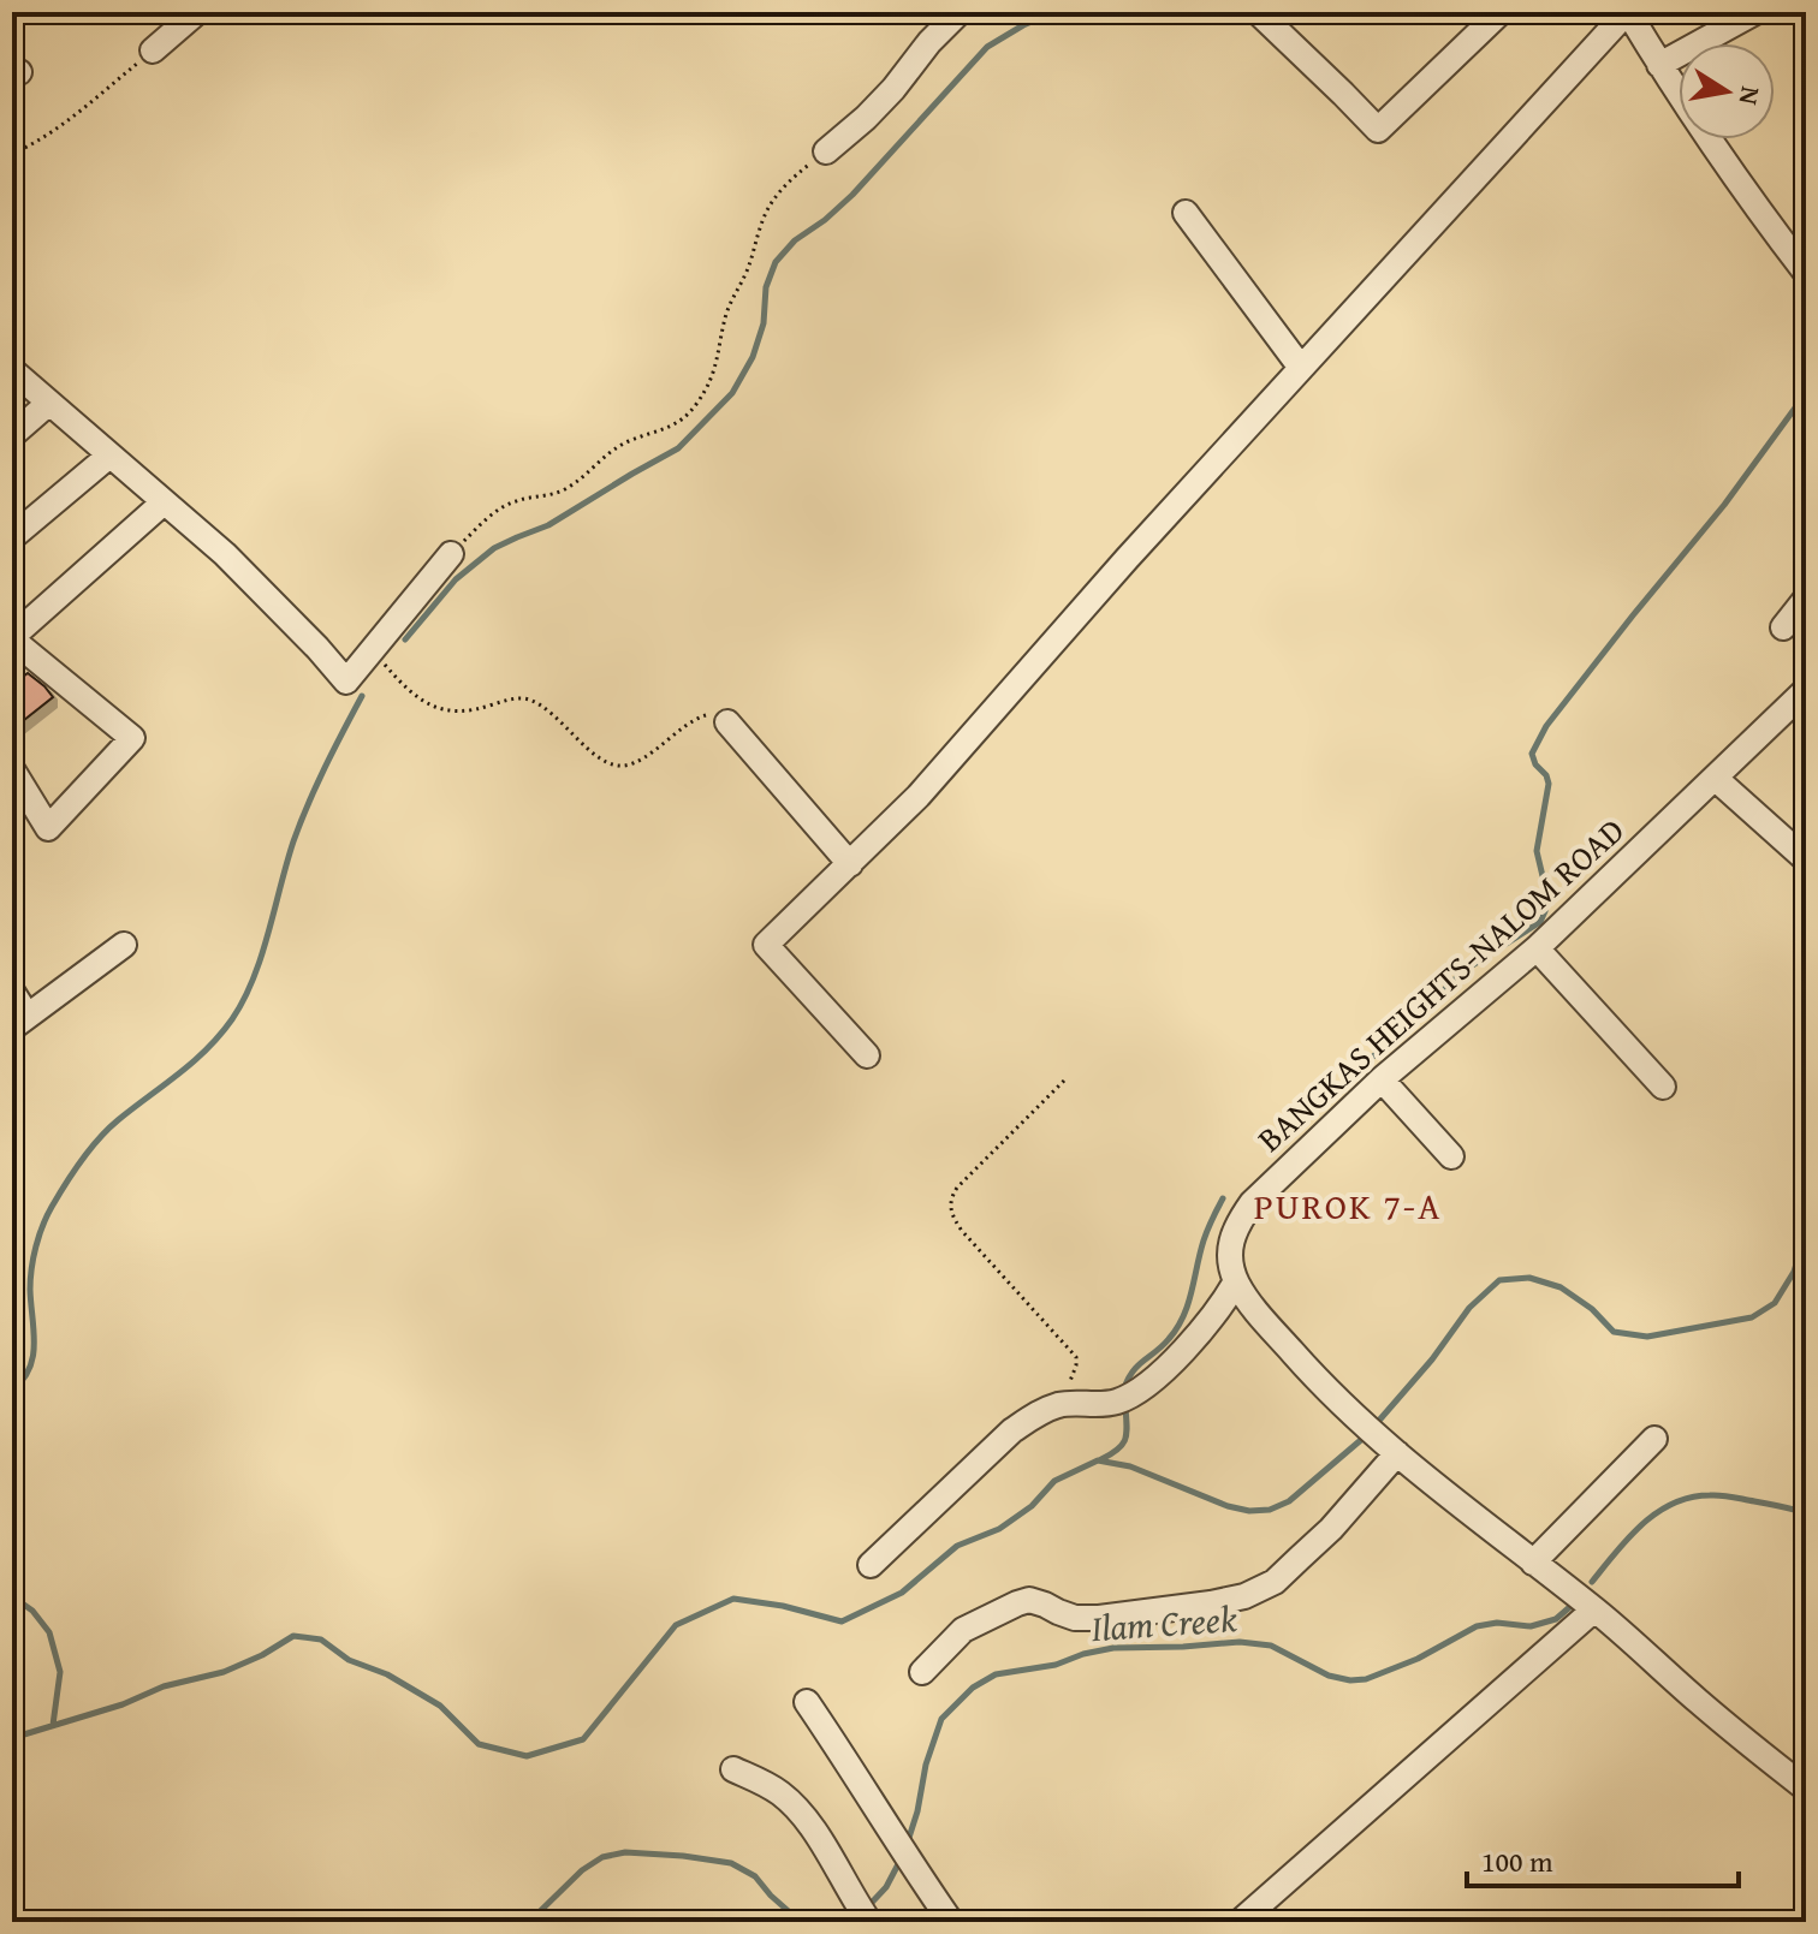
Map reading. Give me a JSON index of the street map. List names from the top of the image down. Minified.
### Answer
{"streets":{"street":["BANGKAS HEIGHTS-NALOM ROAD"]},"districts":["PUROK 7-A"],"water":["Ilam Creek"],"scale_bar":"100 m","north":"right"}
